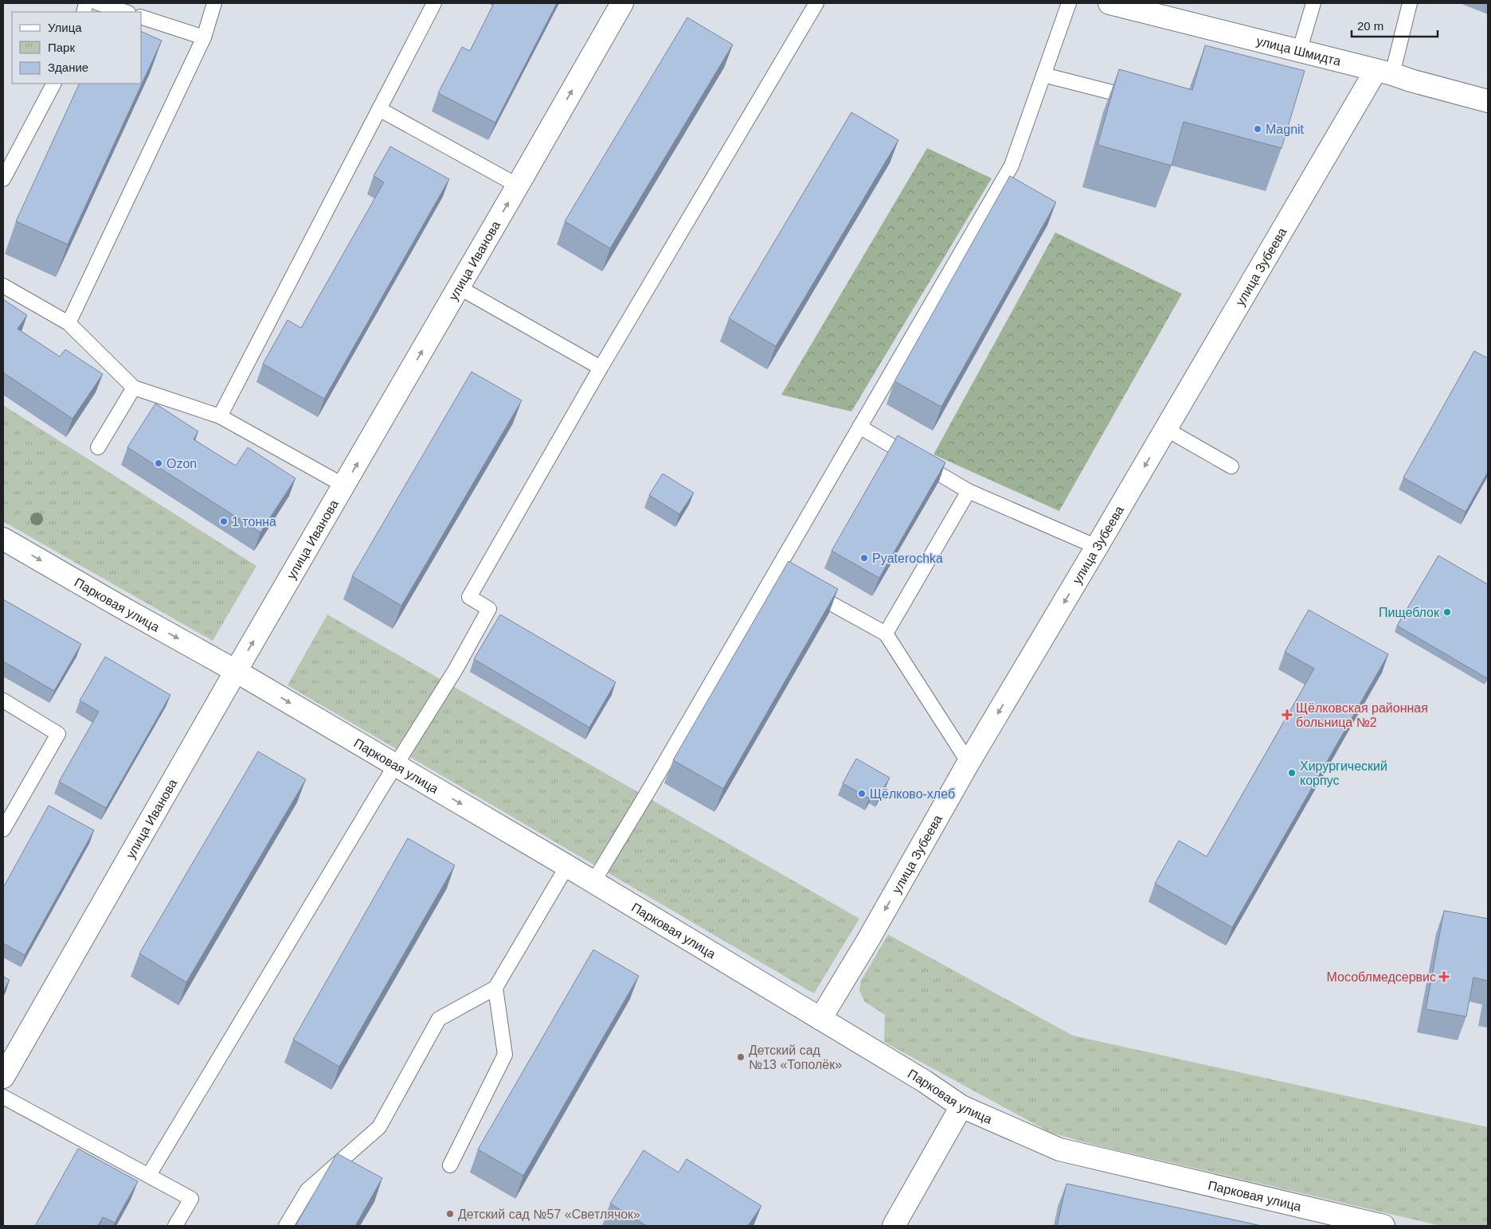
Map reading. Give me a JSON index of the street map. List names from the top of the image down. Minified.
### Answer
{"streets":{"street":["улица Шмидта","улица Иванова","улица Зубеева","Парковая улица"]},"crossings":[["улица Шмидта","улица Зубеева"],["улица Иванова","Парковая улица"],["улица Зубеева","Парковая улица"]],"one_way":["улица Иванова","улица Зубеева","Парковая улица"],"places":{"other":["Magnit","Ozon","1 тонна","Pyaterochka","Пищеблок","Хирургический корпус","Щёлково-хлеб","Детский сад №13 «Тополёк»","Детский сад №57 «Светлячок»"],"health":["Щёлковская районная больница №2","Мособлмедсервис"]},"legend":["Улица","Парк","Здание"],"scale_bar":"20 m"}
